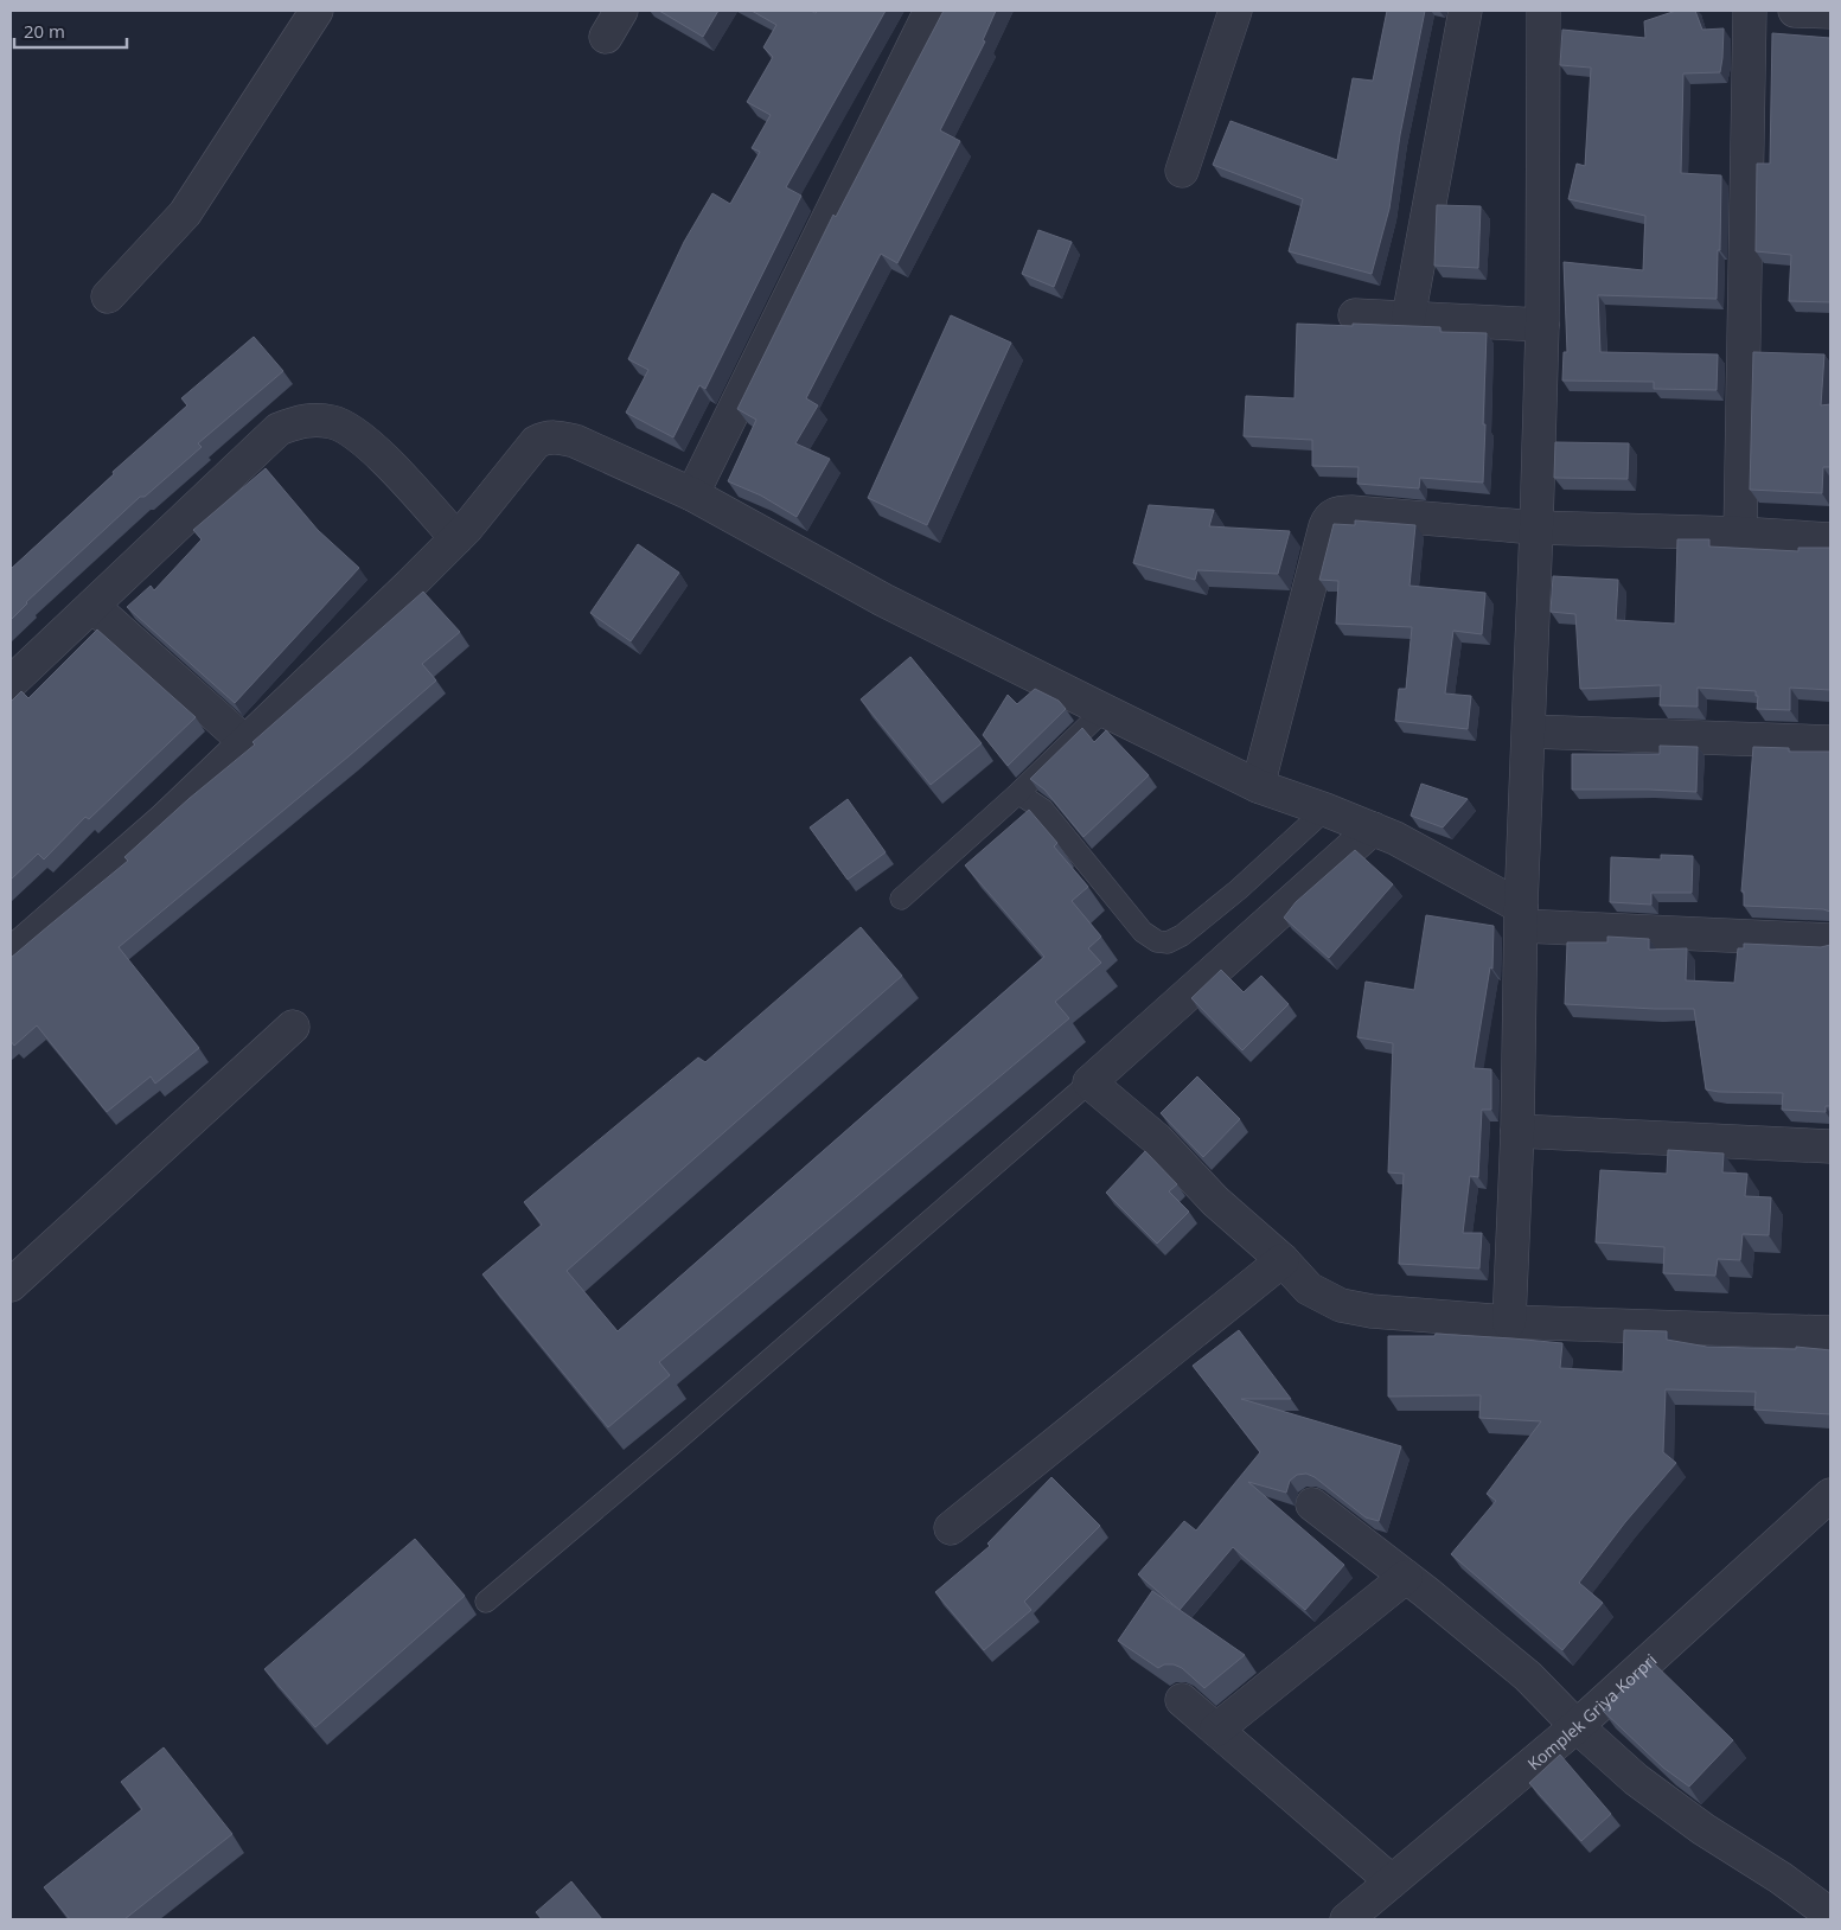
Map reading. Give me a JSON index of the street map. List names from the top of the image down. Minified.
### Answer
{"streets":{"street":["Komplek Griya Korpri"]},"scale_bar":"20 m"}
